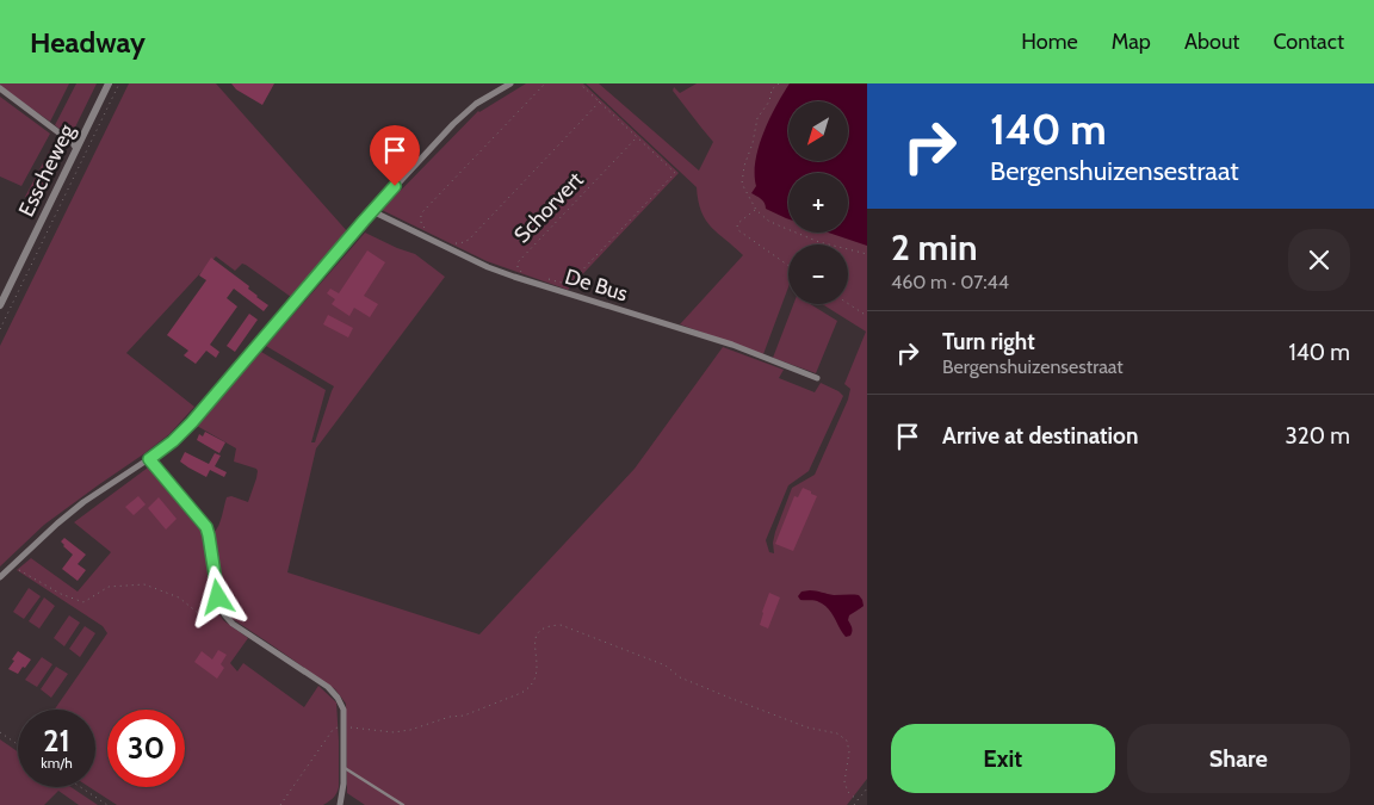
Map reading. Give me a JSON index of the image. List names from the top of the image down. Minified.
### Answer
{"streets":{"street":["Esscheweg","De Bus"],"path":["Schorvert"]},"north":"bottom left","page":{"header":"Headway","nav":["Home","Map","About","Contact"],"turn":["140 m","Bergenshuizensestraat"],"map_buttons":["+","−"],"heading":["2 min","460 m · 07:44"],"list":[{"name":"Turn right","note":"Bergenshuizensestraat","value":"140 m"},{"name":"Arrive at destination","value":"320 m"}],"speed":"21 km/h","limit":"30","buttons":["Exit","Share"]}}
